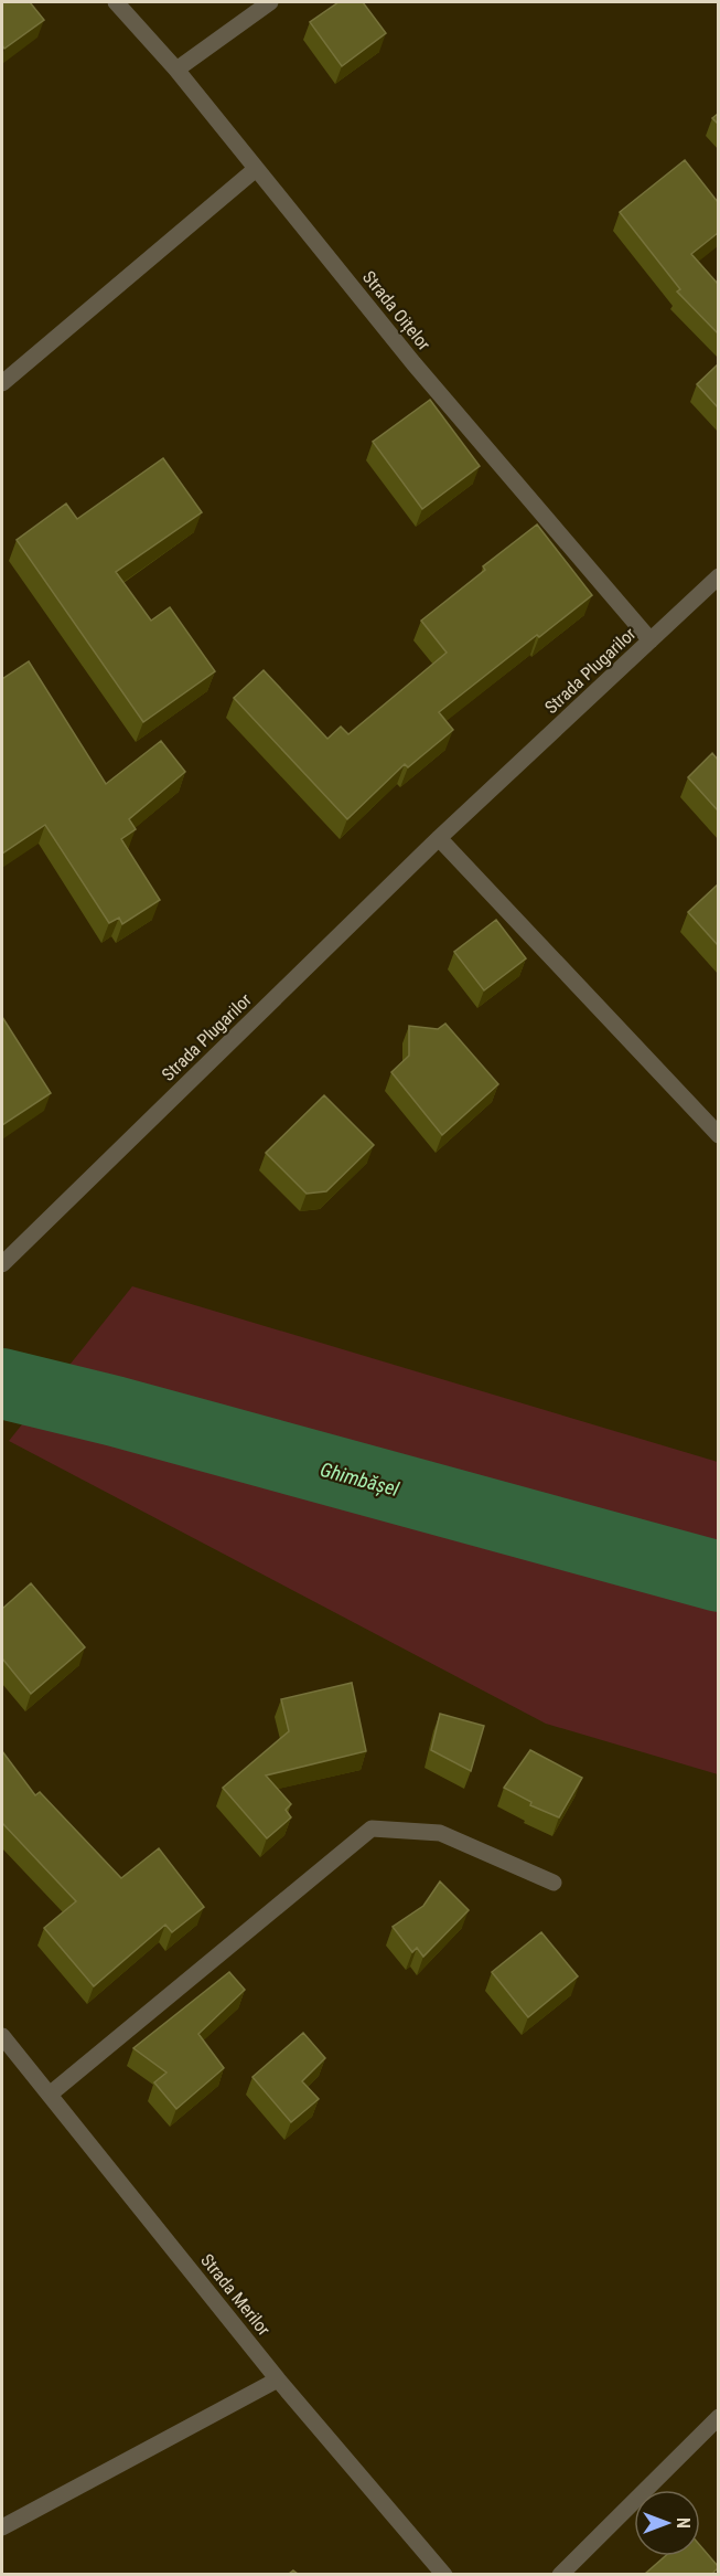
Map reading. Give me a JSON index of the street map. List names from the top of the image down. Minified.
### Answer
{"streets":{"street":["Strada Oițelor","Strada Plugarilor","Strada Merilor"]},"crossings":[["Strada Oițelor","Strada Plugarilor"]],"water":["Ghimbășel"],"north":"right"}
